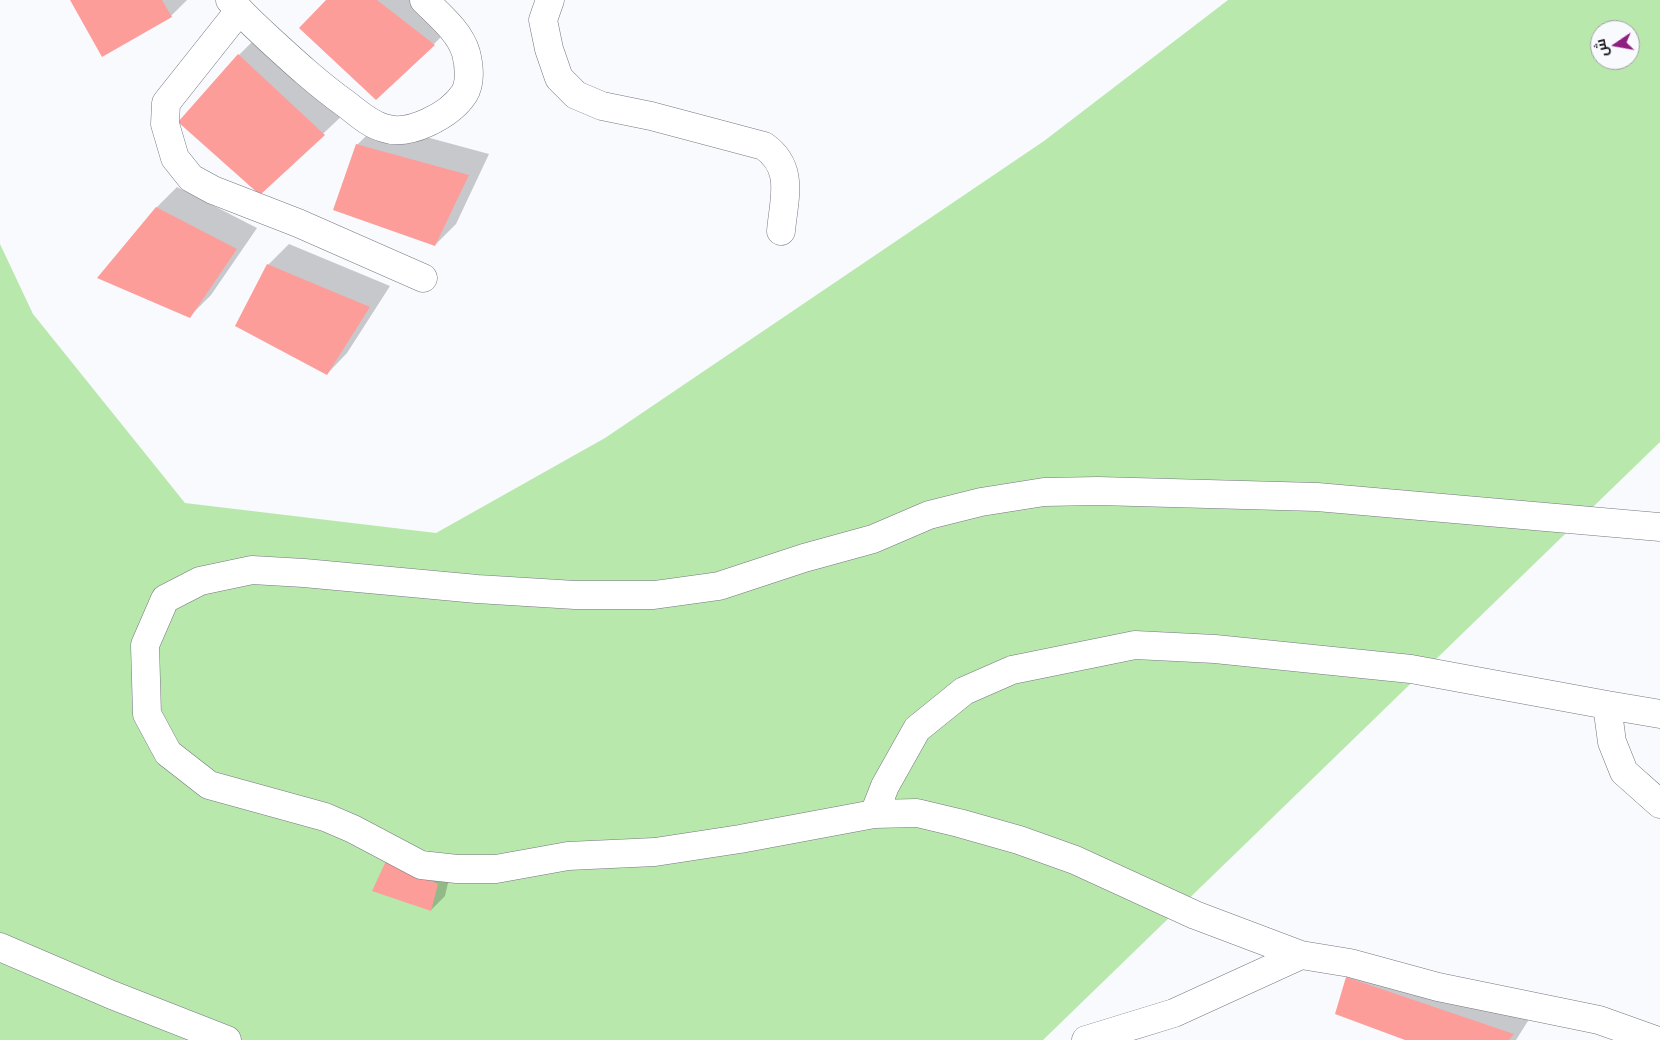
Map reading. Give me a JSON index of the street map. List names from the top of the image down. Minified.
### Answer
{"north":"left"}
